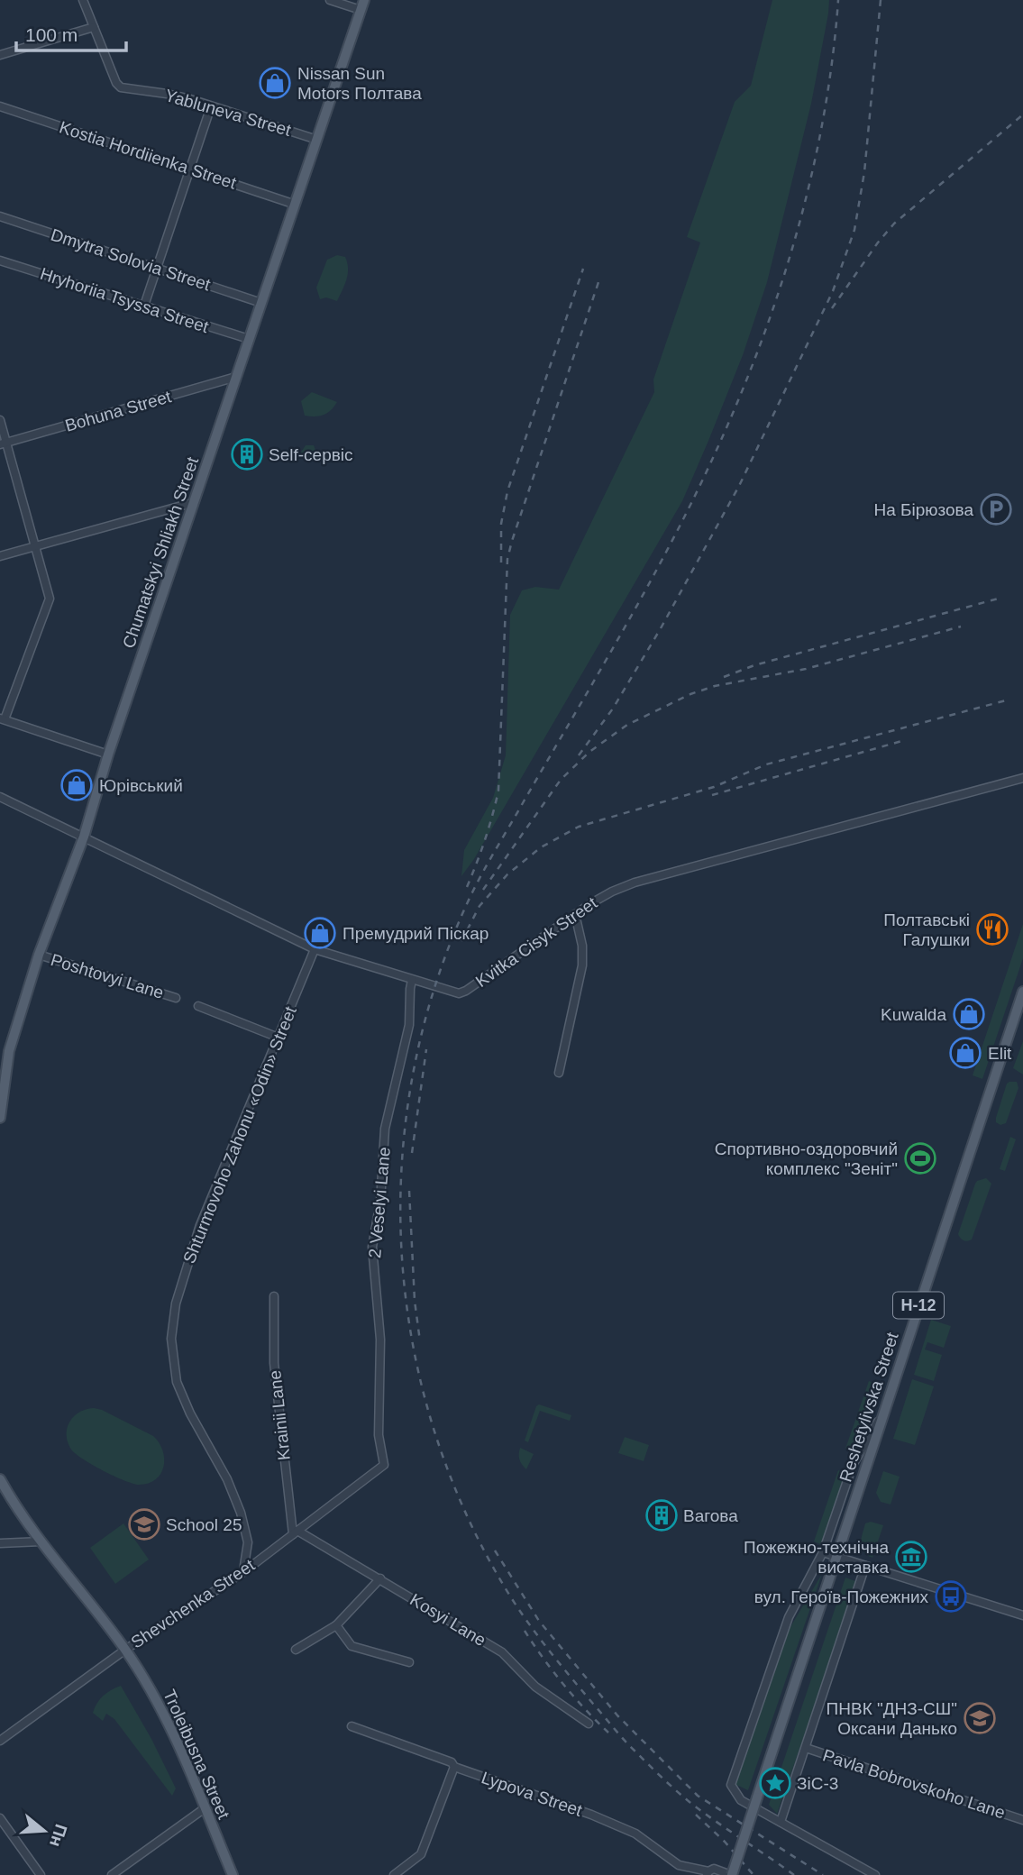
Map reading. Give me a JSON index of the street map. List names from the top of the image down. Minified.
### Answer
{"streets":{"main road":["Chumatskyi Shliakh Street","Н-12","Reshetylivska Street","Troleibusna Street"],"street":["Yabluneva Street","Kostia Hordiienka Street","Dmytra Solovia Street","Hryhoriia Tsyssa Street","Bohuna Street","Kvitka Cisyk Street","Poshtovyi Lane","Shturmovoho Zahonu «Odin» Street","2 Veselyi Lane","Krainii Lane","Shevchenka Street","Kosyi Lane","Pavla Bobrovskoho Lane","Lypova Street"]},"crossings":[["Yabluneva Street","Chumatskyi Shliakh Street"],["Kostia Hordiienka Street","Chumatskyi Shliakh Street"],["Dmytra Solovia Street","Chumatskyi Shliakh Street"],["Hryhoriia Tsyssa Street","Chumatskyi Shliakh Street"],["Bohuna Street","Chumatskyi Shliakh Street"],["Chumatskyi Shliakh Street","Kvitka Cisyk Street"],["Chumatskyi Shliakh Street","Poshtovyi Lane"],["Kvitka Cisyk Street","Shturmovoho Zahonu «Odin» Street"],["Kvitka Cisyk Street","2 Veselyi Lane"],["Shturmovoho Zahonu «Odin» Street","Shevchenka Street"],["2 Veselyi Lane","Shevchenka Street"],["Reshetylivska Street","Lypova Street"],["Krainii Lane","Shevchenka Street"],["Krainii Lane","Kosyi Lane"],["Shevchenka Street","Kosyi Lane"],["Shevchenka Street","Troleibusna Street"]],"places":{"shop":["Nissan Sun Motors Полтава","Юрівський","Премудрий Піскар","Kuwalda","Elit"],"building":["Self-сервіс","Вагова"],"parking":["На Бірюзова"],"restaurant":["Полтавські Галушки"],"sports":["Спортивно-оздоровчий комплекс \"Зеніт\""],"school or university":["School 25","ПНВК \"ДНЗ-СШ\" Оксани Данько"],"museum":["Пожежно-технічна виставка"],"bus stop":["вул. Героїв-Пожежних"],"place":["ЗіС-3"]},"scale_bar":"100 m","north":"right"}
